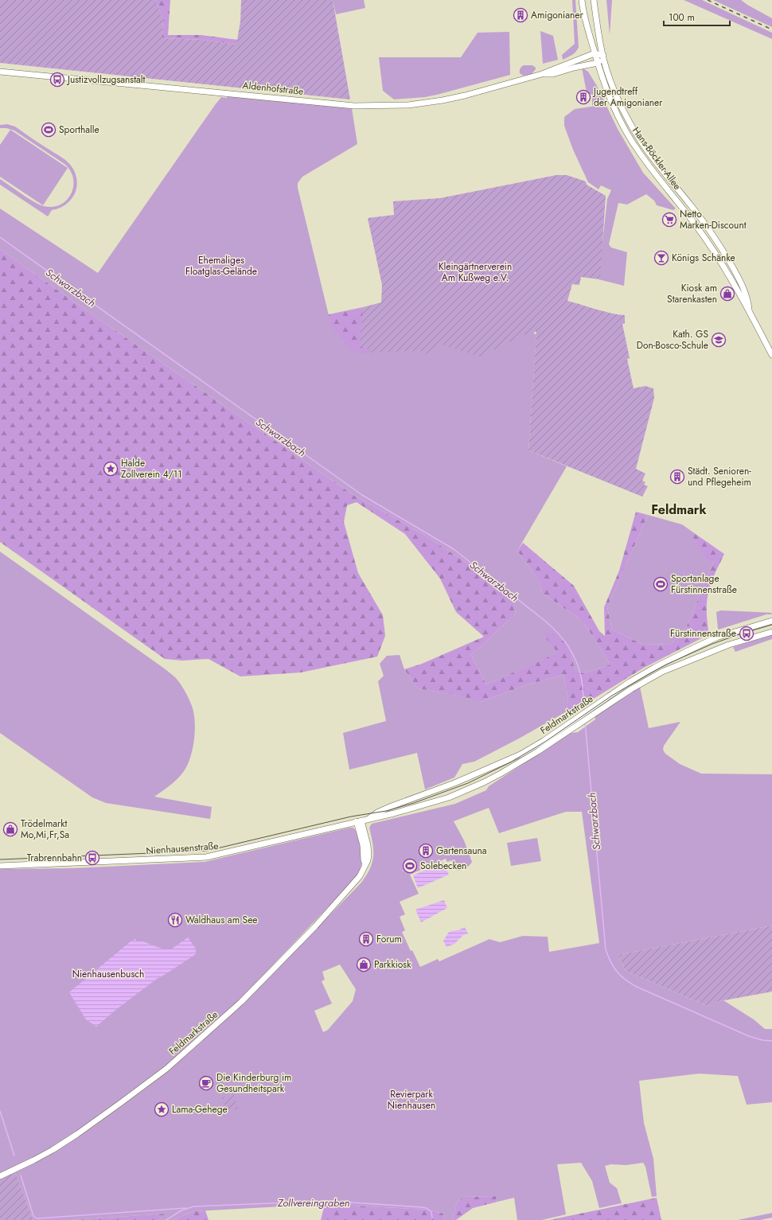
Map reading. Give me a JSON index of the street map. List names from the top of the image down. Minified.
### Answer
{"streets":{"street":["Aldenhofstraße","Hans-Böckler-Allee","Feldmarkstraße","Nienhausenstraße"]},"crossings":[["Aldenhofstraße","Hans-Böckler-Allee"],["Feldmarkstraße","Nienhausenstraße"]],"districts":["Feldmark"],"water":["Schwarzbach","Zollvereingraben"],"parks":["Ehemaliges Floatglas-Gelände","Kleingärtnerverein Am Kußweg e.V.","Nienhausenbusch","Revierpark Nienhausen"],"places":{"building":["Amigonianer","Jugendtreff der Amigonianer","Städt. Senioren- und Pflegeheim","Gartensauna","Forum"],"bus stop":["Justizvollzugsanstalt","Fürstinnenstraße","Trabrennbahn"],"sports":["Sporthalle","Sportanlage Fürstinnenstraße","Solebecken"],"supermarket":["Netto Marken-Discount"],"bar":["Königs Schänke"],"shop":["Kiosk am Starenkasten","Trödelmarkt Mo,Mi,Fr,Sa","Parkkiosk"],"school or university":["Kath. GS Don-Bosco-Schule"],"place":["Halde Zollverein 4/11","Lama-Gehege"],"restaurant":["Waldhaus am See"],"cafe":["Die Kinderburg im Gesundheitspark"]},"scale_bar":"100 m"}
